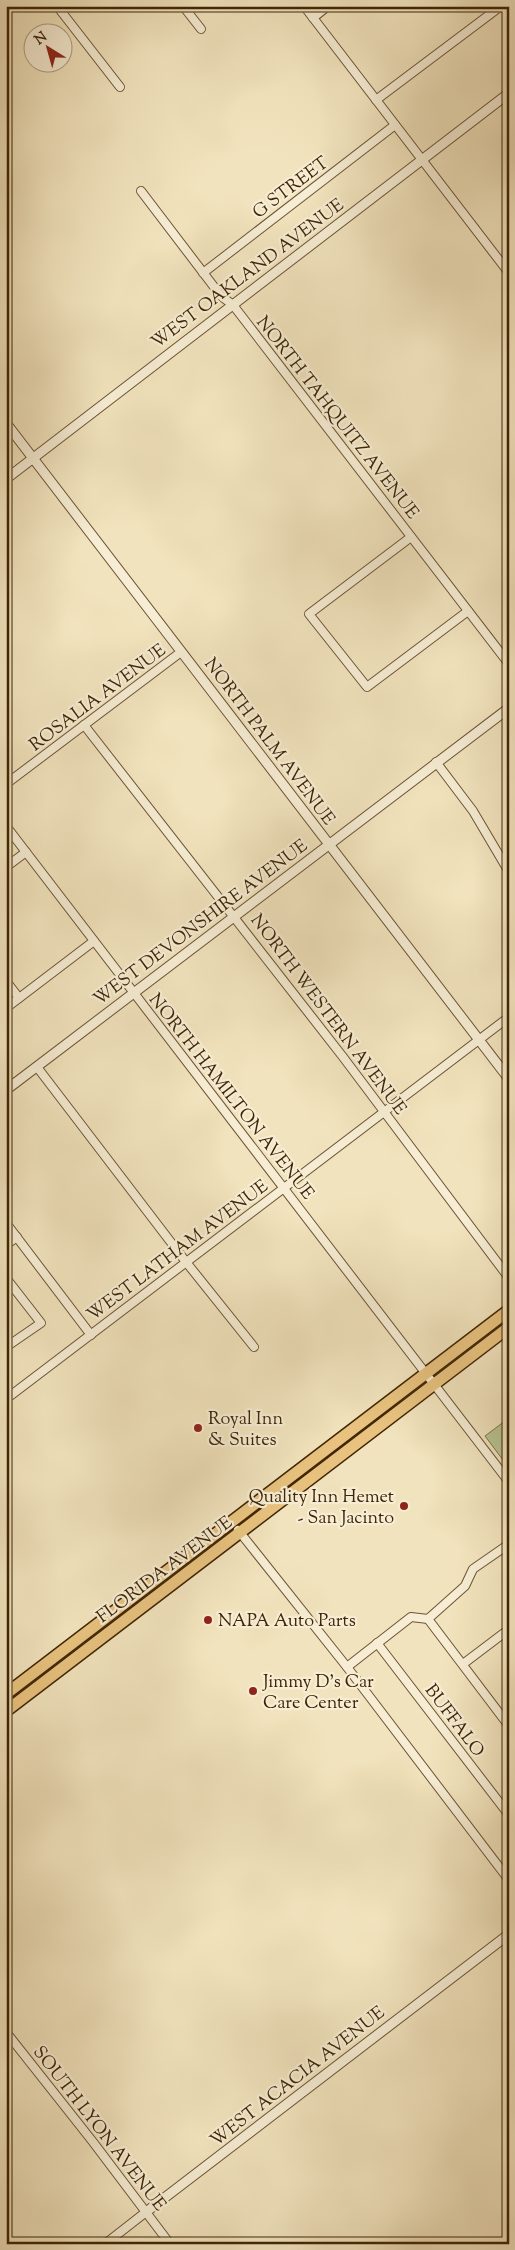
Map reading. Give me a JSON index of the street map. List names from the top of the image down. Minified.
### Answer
{"streets":{"main road":["FLORIDA AVENUE"],"street":["G STREET","WEST OAKLAND AVENUE","NORTH TAHQUITZ AVENUE","ROSALIA AVENUE","NORTH PALM AVENUE","WEST DEVONSHIRE AVENUE","NORTH WESTERN AVENUE","NORTH HAMILTON AVENUE","WEST LATHAM AVENUE","BUFFALO","WEST ACACIA AVENUE","SOUTH LYON AVENUE"]},"crossings":[["G STREET","NORTH TAHQUITZ AVENUE"],["WEST OAKLAND AVENUE","NORTH TAHQUITZ AVENUE"],["WEST OAKLAND AVENUE","NORTH PALM AVENUE"],["ROSALIA AVENUE","NORTH PALM AVENUE"],["ROSALIA AVENUE","NORTH WESTERN AVENUE"],["NORTH PALM AVENUE","WEST DEVONSHIRE AVENUE"],["NORTH PALM AVENUE","WEST LATHAM AVENUE"],["WEST DEVONSHIRE AVENUE","NORTH WESTERN AVENUE"],["WEST DEVONSHIRE AVENUE","NORTH HAMILTON AVENUE"],["NORTH WESTERN AVENUE","WEST LATHAM AVENUE"],["NORTH HAMILTON AVENUE","WEST LATHAM AVENUE"],["NORTH HAMILTON AVENUE","FLORIDA AVENUE"],["WEST ACACIA AVENUE","SOUTH LYON AVENUE"]],"places":["Royal Inn & Suites","Quality Inn Hemet - San Jacinto","NAPA Auto Parts","Jimmy D's Car Care Center"],"north":"top left"}
